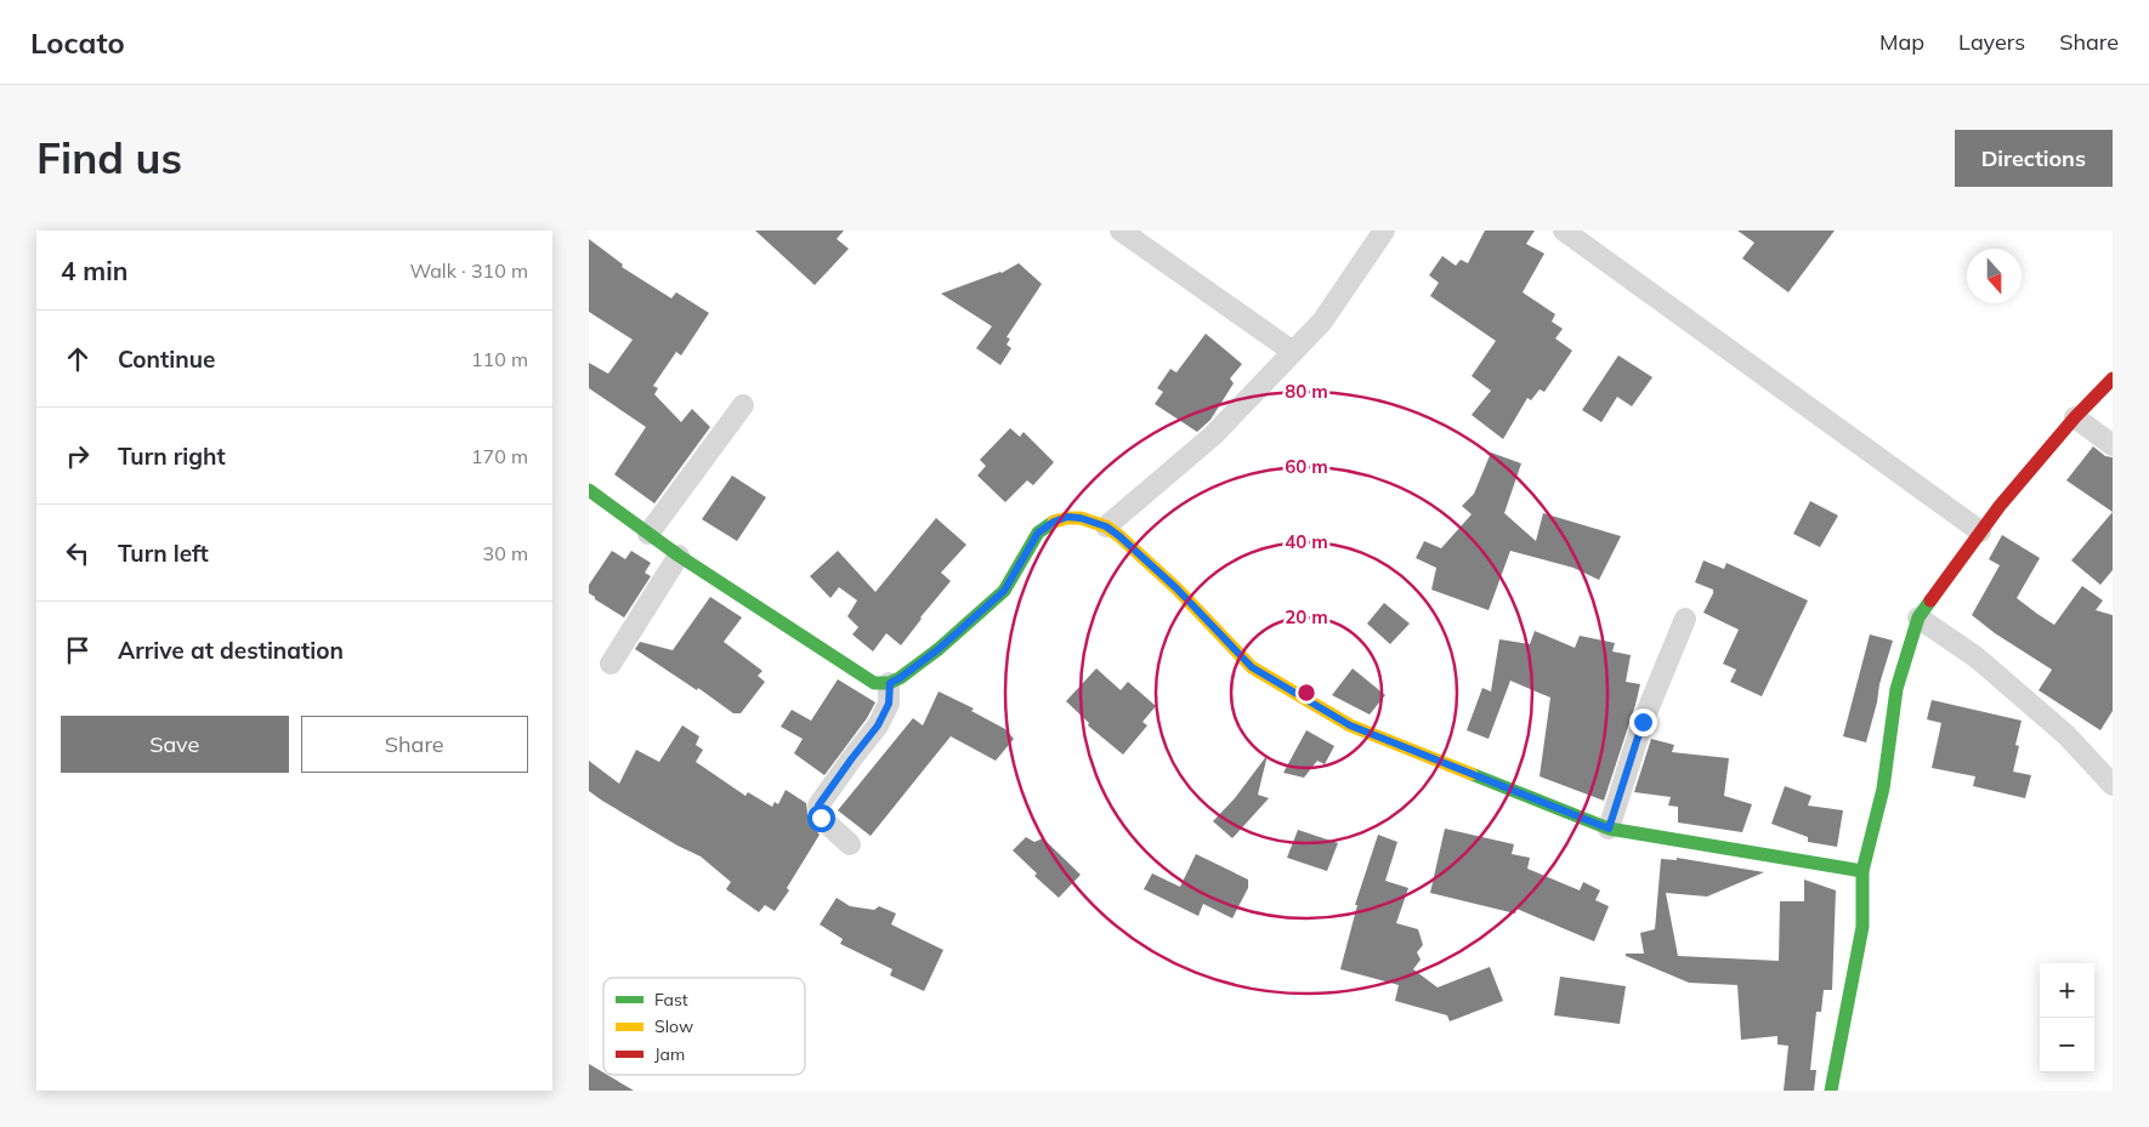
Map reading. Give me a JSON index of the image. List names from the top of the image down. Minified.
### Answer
{"legend":["Fast","Slow","Jam"],"north":"bottom","page":{"header":"Locato","nav":["Map","Layers","Share"],"buttons":["Directions",["Save","Share"]],"title":"Find us","heading":["4 min","Walk · 310 m"],"list":[["Continue","110 m"],["Turn right","170 m"],["Turn left","30 m"],"Arrive at destination"],"map_buttons":["+","−"]},"rings":["80 m","60 m","40 m","20 m"]}
